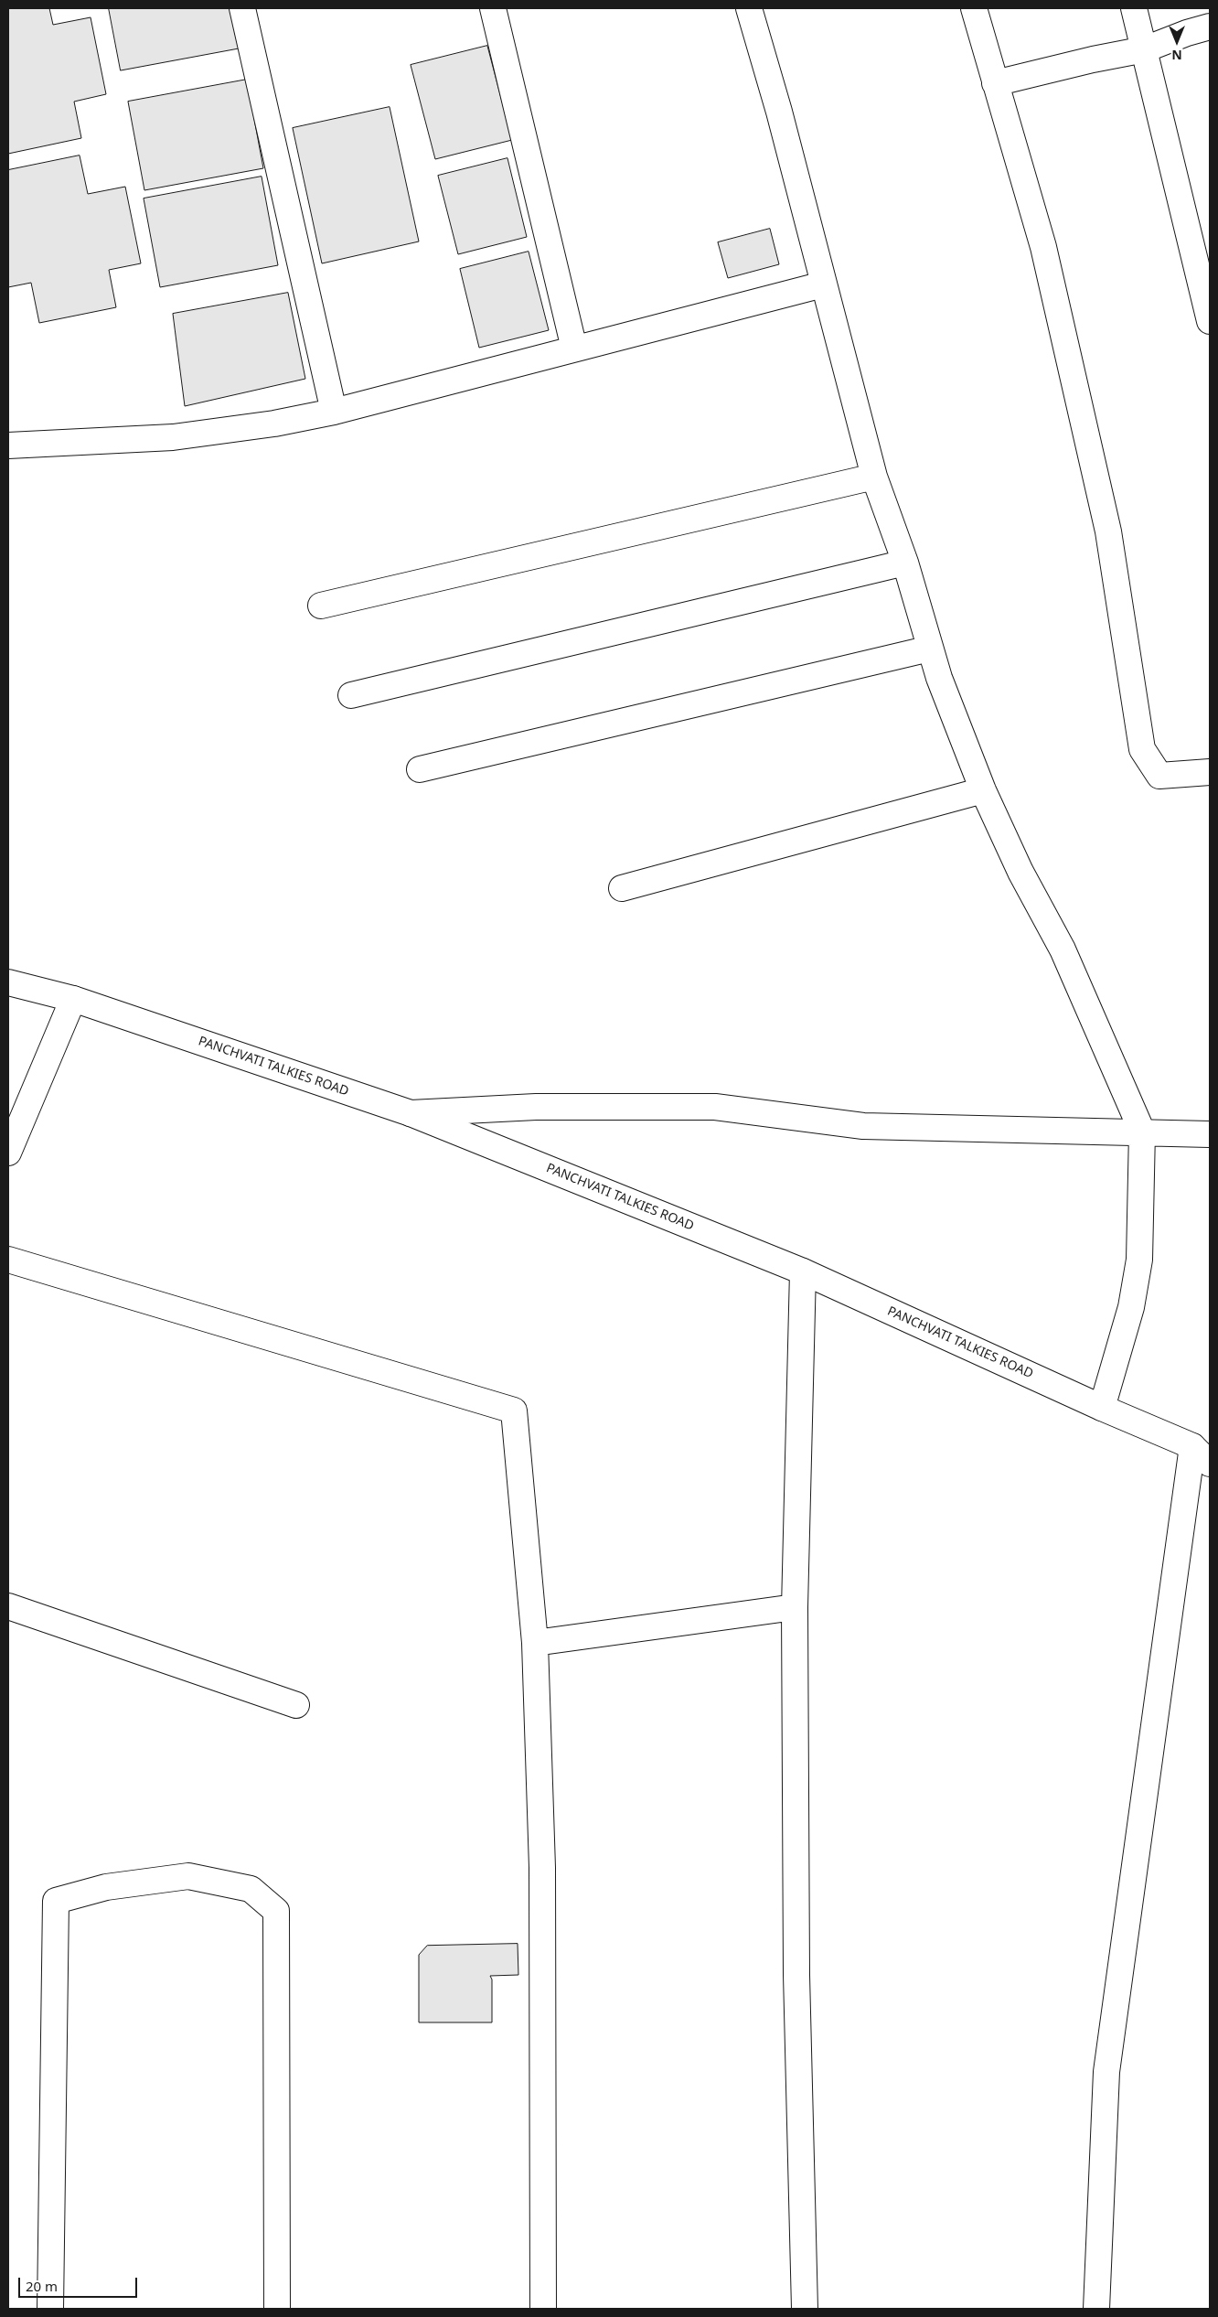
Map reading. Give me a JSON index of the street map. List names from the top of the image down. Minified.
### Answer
{"streets":{"street":["PANCHVATI TALKIES ROAD"]},"scale_bar":"20 m","north":"bottom"}
